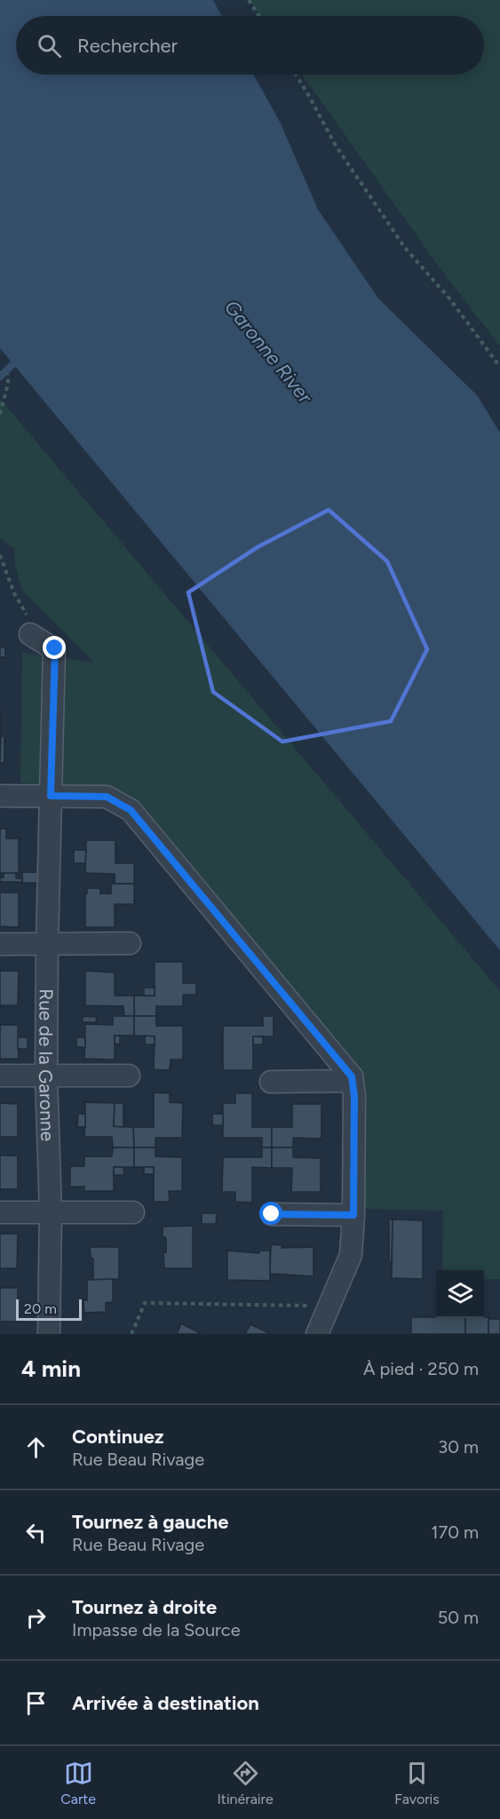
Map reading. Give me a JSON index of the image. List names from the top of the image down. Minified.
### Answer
{"streets":{"street":["Rue de la Garonne"]},"water":["Garonne River"],"scale_bar":"20 m","page":{"search":"Rechercher","scale":"20 m","heading":["4 min","À pied · 250 m"],"list":[["Continuez","Rue Beau Rivage","30 m"],["Tournez à gauche","Rue Beau Rivage","170 m"],["Tournez à droite","Impasse de la Source","50 m"],"Arrivée à destination"],"nav":["Carte","Itinéraire","Favoris"]}}
